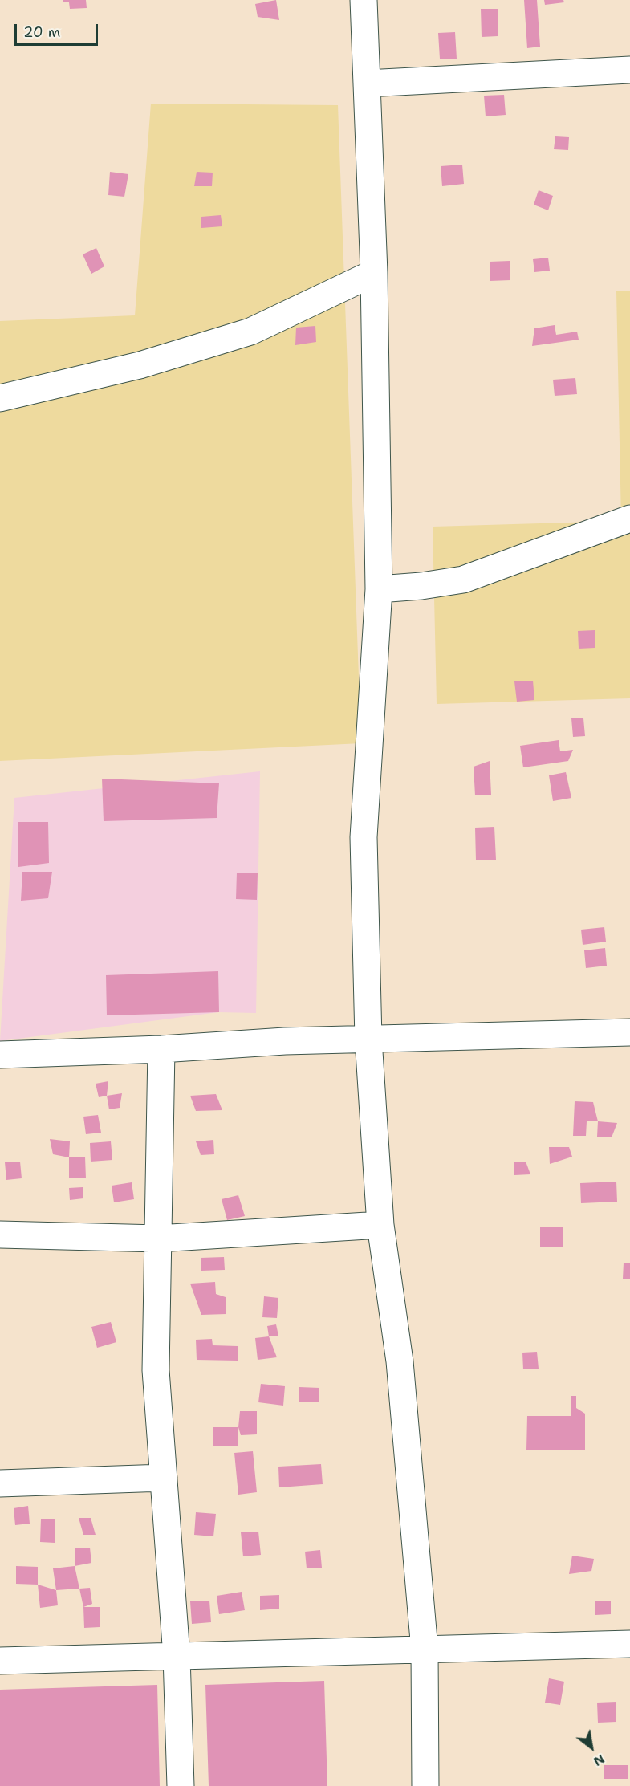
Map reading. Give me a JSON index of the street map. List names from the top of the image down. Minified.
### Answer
{"scale_bar":"20 m","north":"bottom right"}
